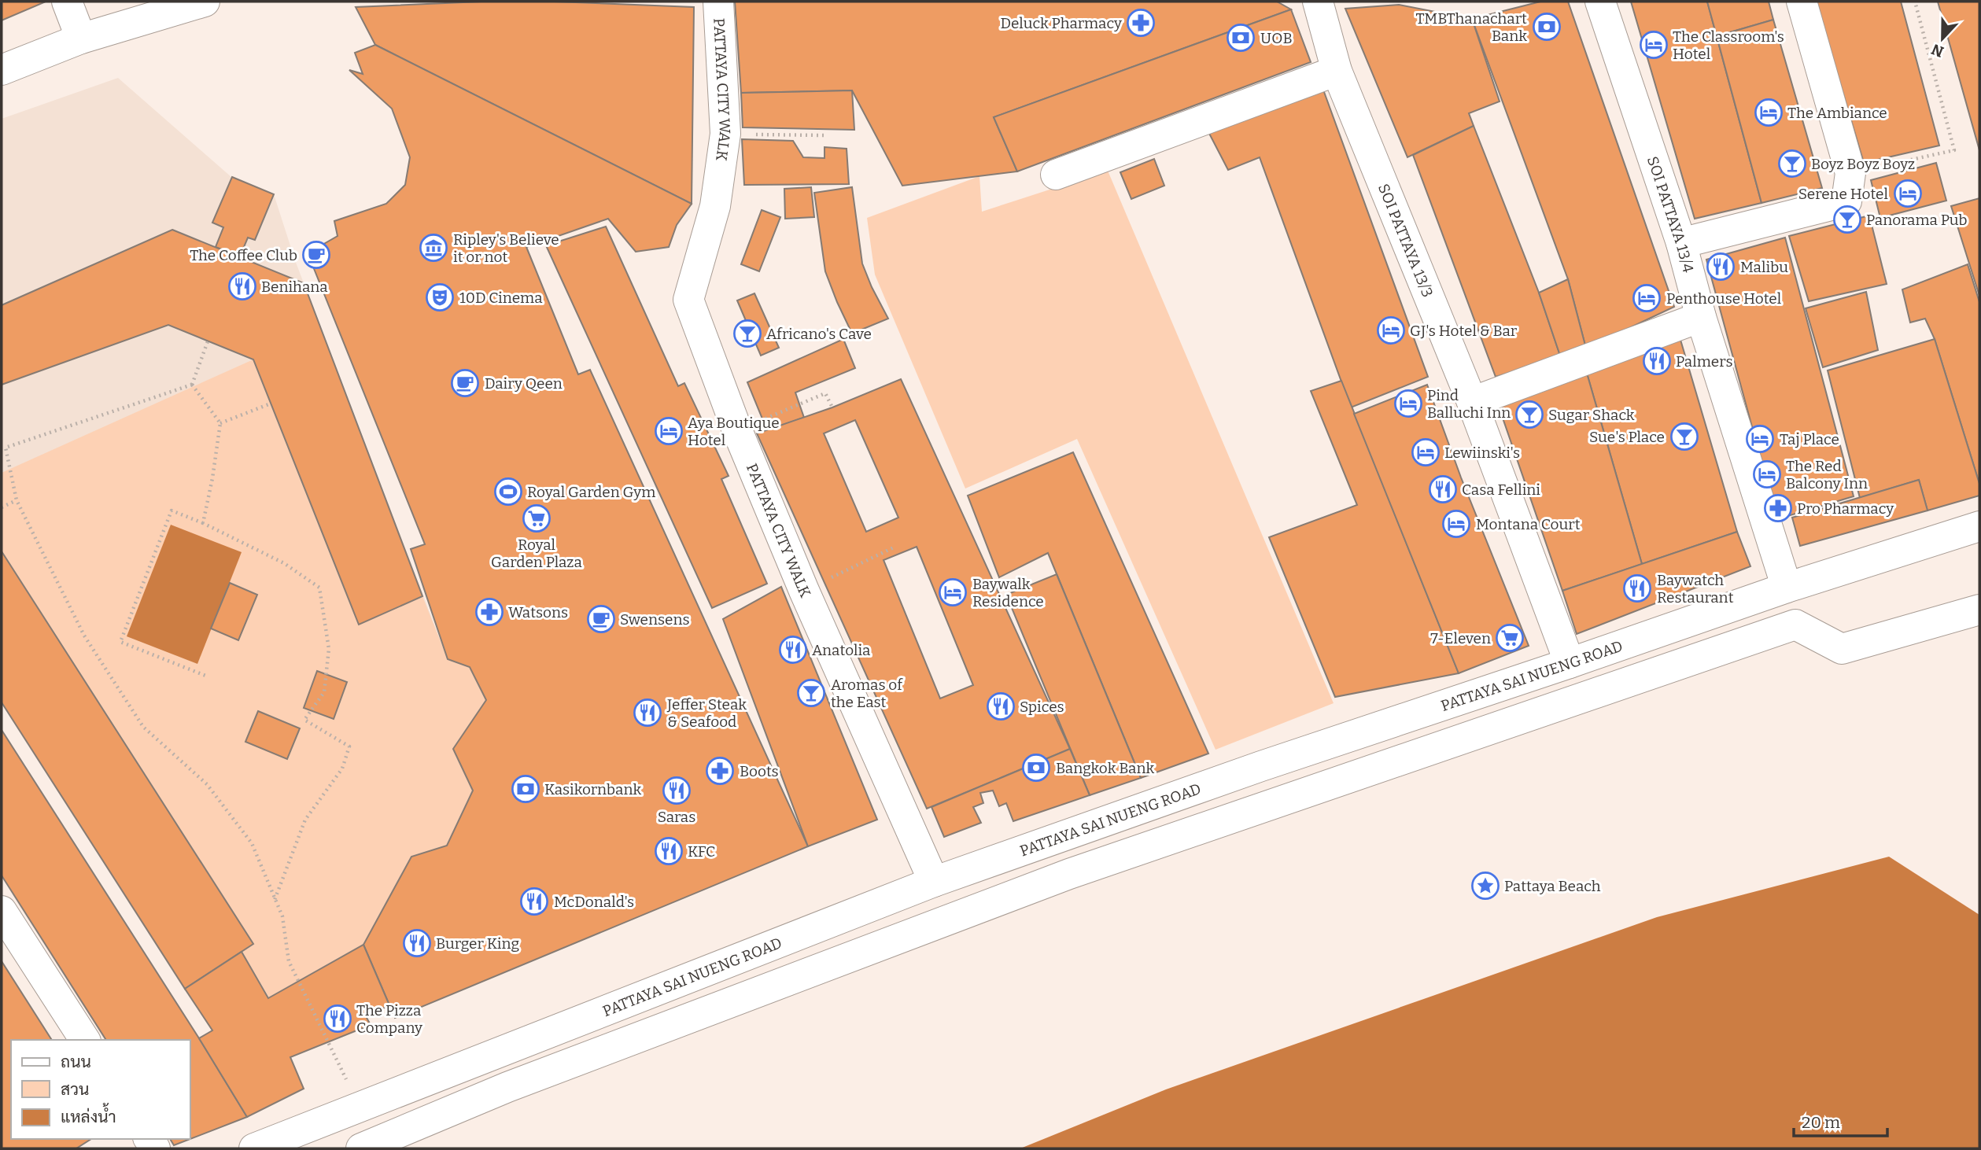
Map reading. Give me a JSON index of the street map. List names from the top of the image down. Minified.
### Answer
{"streets":{"street":["PATTAYA CITY WALK","SOI PATTAYA 13/4","SOI PATTAYA 13/3","PATTAYA SAI NUENG ROAD"]},"crossings":[["PATTAYA CITY WALK","PATTAYA SAI NUENG ROAD"],["SOI PATTAYA 13/4","PATTAYA SAI NUENG ROAD"],["SOI PATTAYA 13/3","PATTAYA SAI NUENG ROAD"]],"places":{"pharmacy":["Deluck Pharmacy","Pro Pharmacy","Watsons","Boots"],"bank":["TMBThanachart Bank","UOB","Bangkok Bank","Kasikornbank"],"hotel":["The Classroom's Hotel","The Ambiance","Serene Hotel","Penthouse Hotel","GJ's Hotel & Bar","Pind Balluchi Inn","Aya Boutique Hotel","Taj Place","Lewiinski's","The Red Balcony Inn","Montana Court","Baywalk Residence"],"bar":["Boyz Boyz Boyz","Panorama Pub","Africano's Cave","Sugar Shack","Sue's Place","Aromas of the East"],"museum":["Ripley's Believe it or not"],"cafe":["The Coffee Club","Dairy Qeen","Swensens"],"restaurant":["Malibu","Benihana","Palmers","Casa Fellini","Baywatch Restaurant","Anatolia","Spices","Jeffer Steak & Seafood","Saras","KFC","McDonald's","Burger King","The Pizza Company"],"theatre":["10D Cinema"],"sports":["Royal Garden Gym"],"supermarket":["Royal Garden Plaza","7-Eleven"],"place":["Pattaya Beach"]},"legend":["ถนน","สวน","แหล่งน้ำ"],"scale_bar":"20 m","north":"bottom"}
